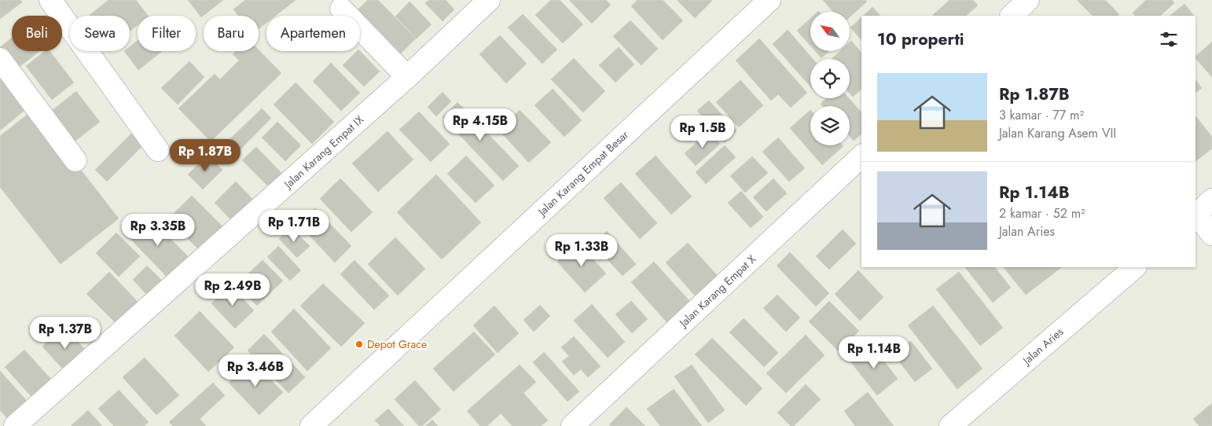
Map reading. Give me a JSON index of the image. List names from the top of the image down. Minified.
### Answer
{"streets":{"street":["Jalan Karang Empat IX","Jalan Karang Empat Besar","Jalan Karang Empat X","Jalan Aries"]},"places":["Depot Grace"],"north":"top left","page":{"chip":["Beli","Sewa","Filter","Baru","Apartemen"],"heading":"10 properti","list":[{"name":"Rp 1.87B","note":"3 kamar · 77 m² · Jalan Karang Asem VII"},{"name":"Rp 1.14B","note":"2 kamar · 52 m² · Jalan Aries"}],"price":["Rp 4.15B","Rp 1.5B","Rp 1.87B","Rp 1.71B","Rp 3.35B","Rp 1.33B","Rp 2.49B","Rp 1.37B","Rp 1.14B","Rp 3.46B"]}}
